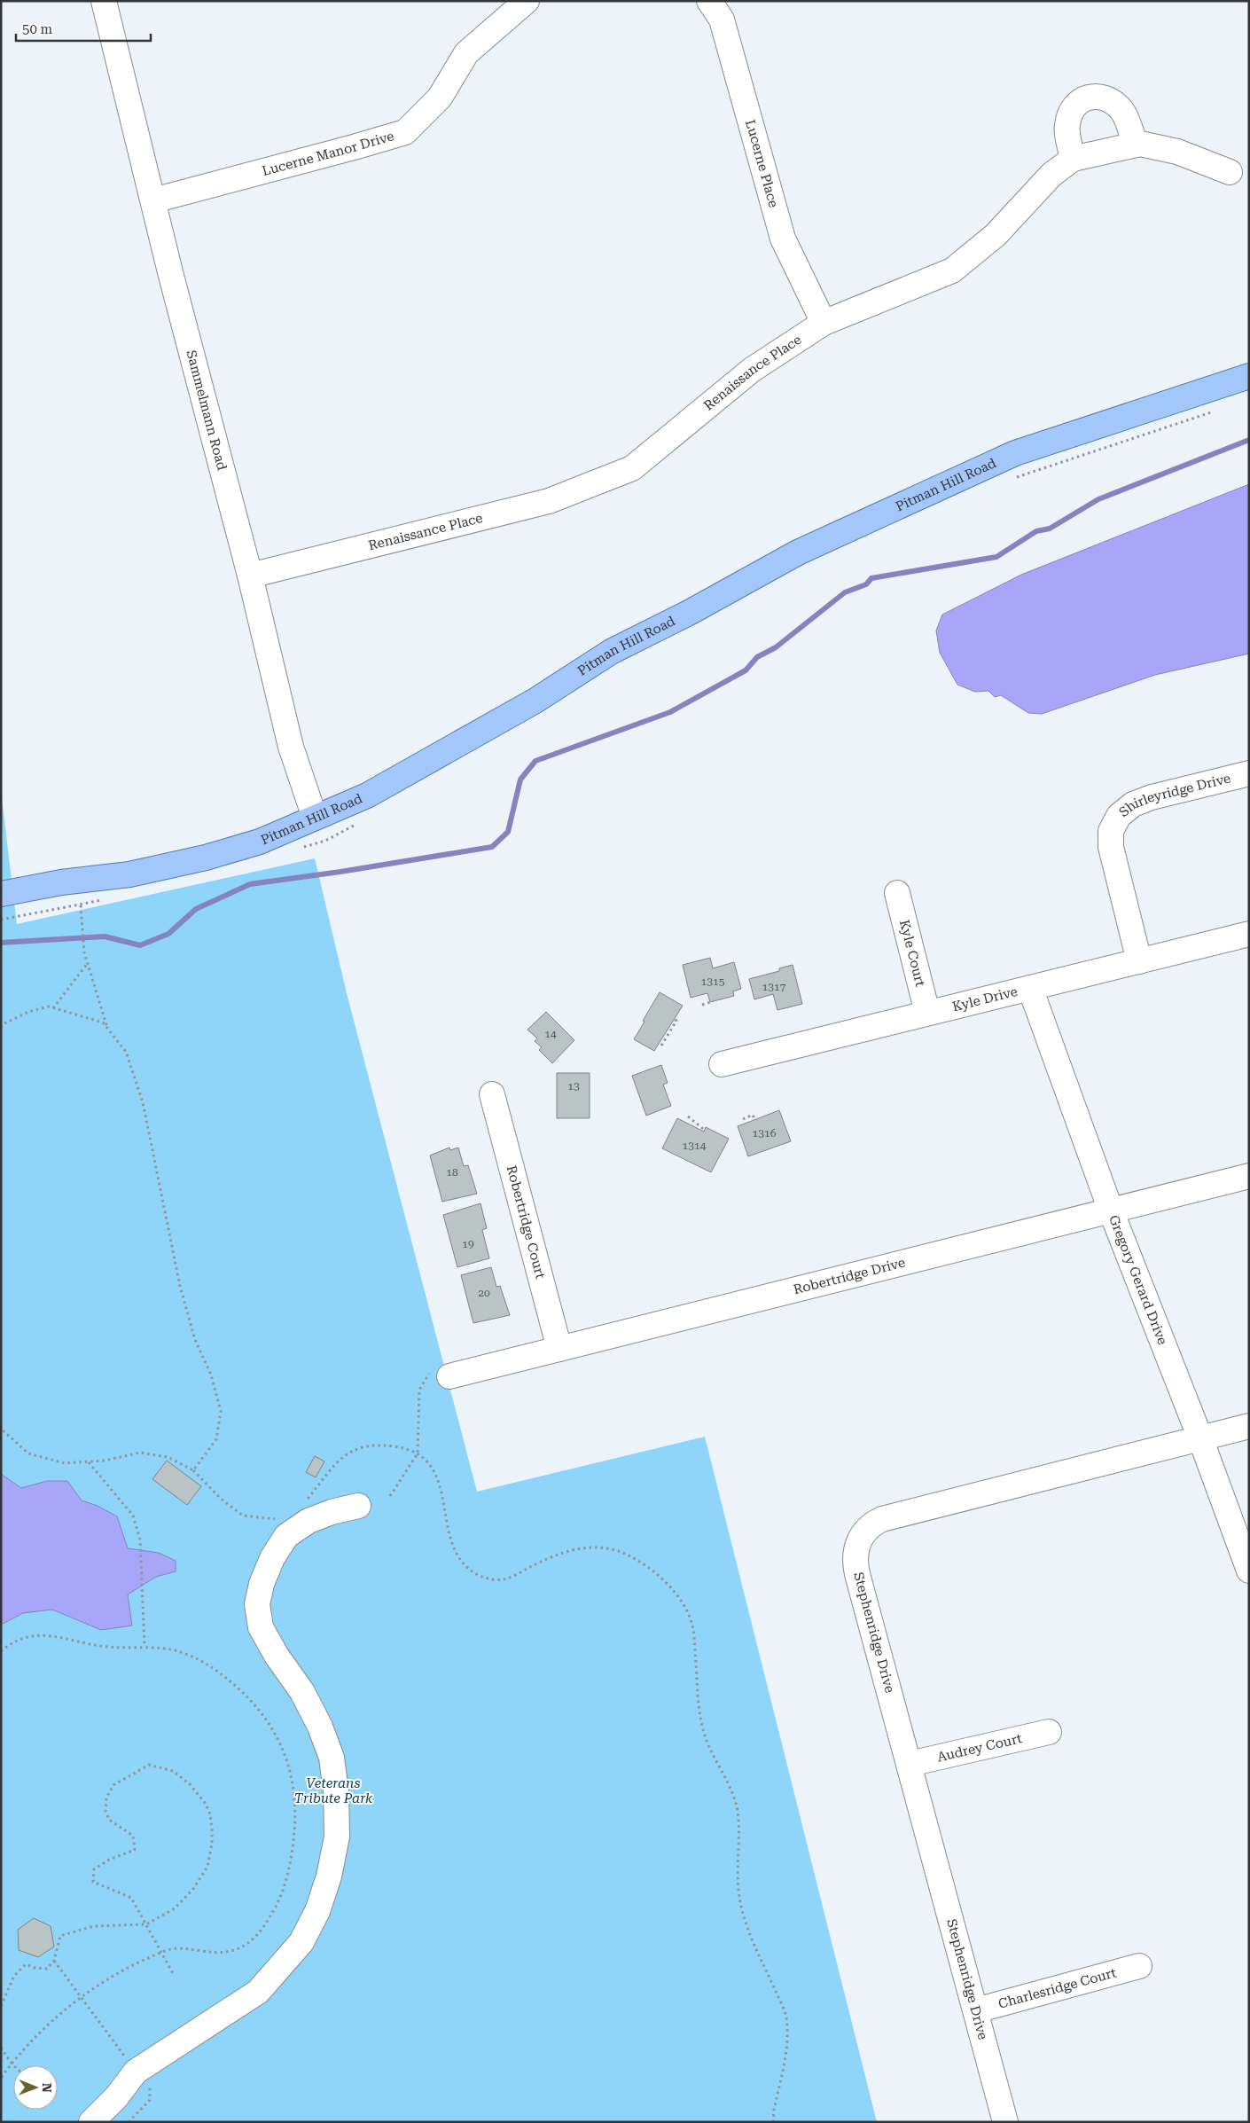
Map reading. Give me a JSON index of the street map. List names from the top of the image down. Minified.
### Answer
{"streets":{"main road":["Pitman Hill Road"],"street":["Lucerne Manor Drive","Lucerne Place","Renaissance Place","Sammelmann Road","Shirleyridge Drive","Kyle Court","Kyle Drive","Robertridge Court","Robertridge Drive","Gregory Gerard Drive","Stephenridge Drive","Audrey Court","Charlesridge Court"]},"crossings":[["Lucerne Manor Drive","Sammelmann Road"],["Lucerne Place","Renaissance Place"],["Renaissance Place","Sammelmann Road"],["Sammelmann Road","Pitman Hill Road"],["Shirleyridge Drive","Kyle Drive"],["Kyle Court","Kyle Drive"],["Kyle Drive","Gregory Gerard Drive"],["Robertridge Court","Robertridge Drive"],["Robertridge Drive","Gregory Gerard Drive"],["Gregory Gerard Drive","Stephenridge Drive"],["Stephenridge Drive","Audrey Court"],["Stephenridge Drive","Charlesridge Court"]],"parks":["Veterans Tribute Park"],"house_numbers":["1315","1317","14","13","1316","1314","18","19","20"],"scale_bar":"50 m","north":"right"}
